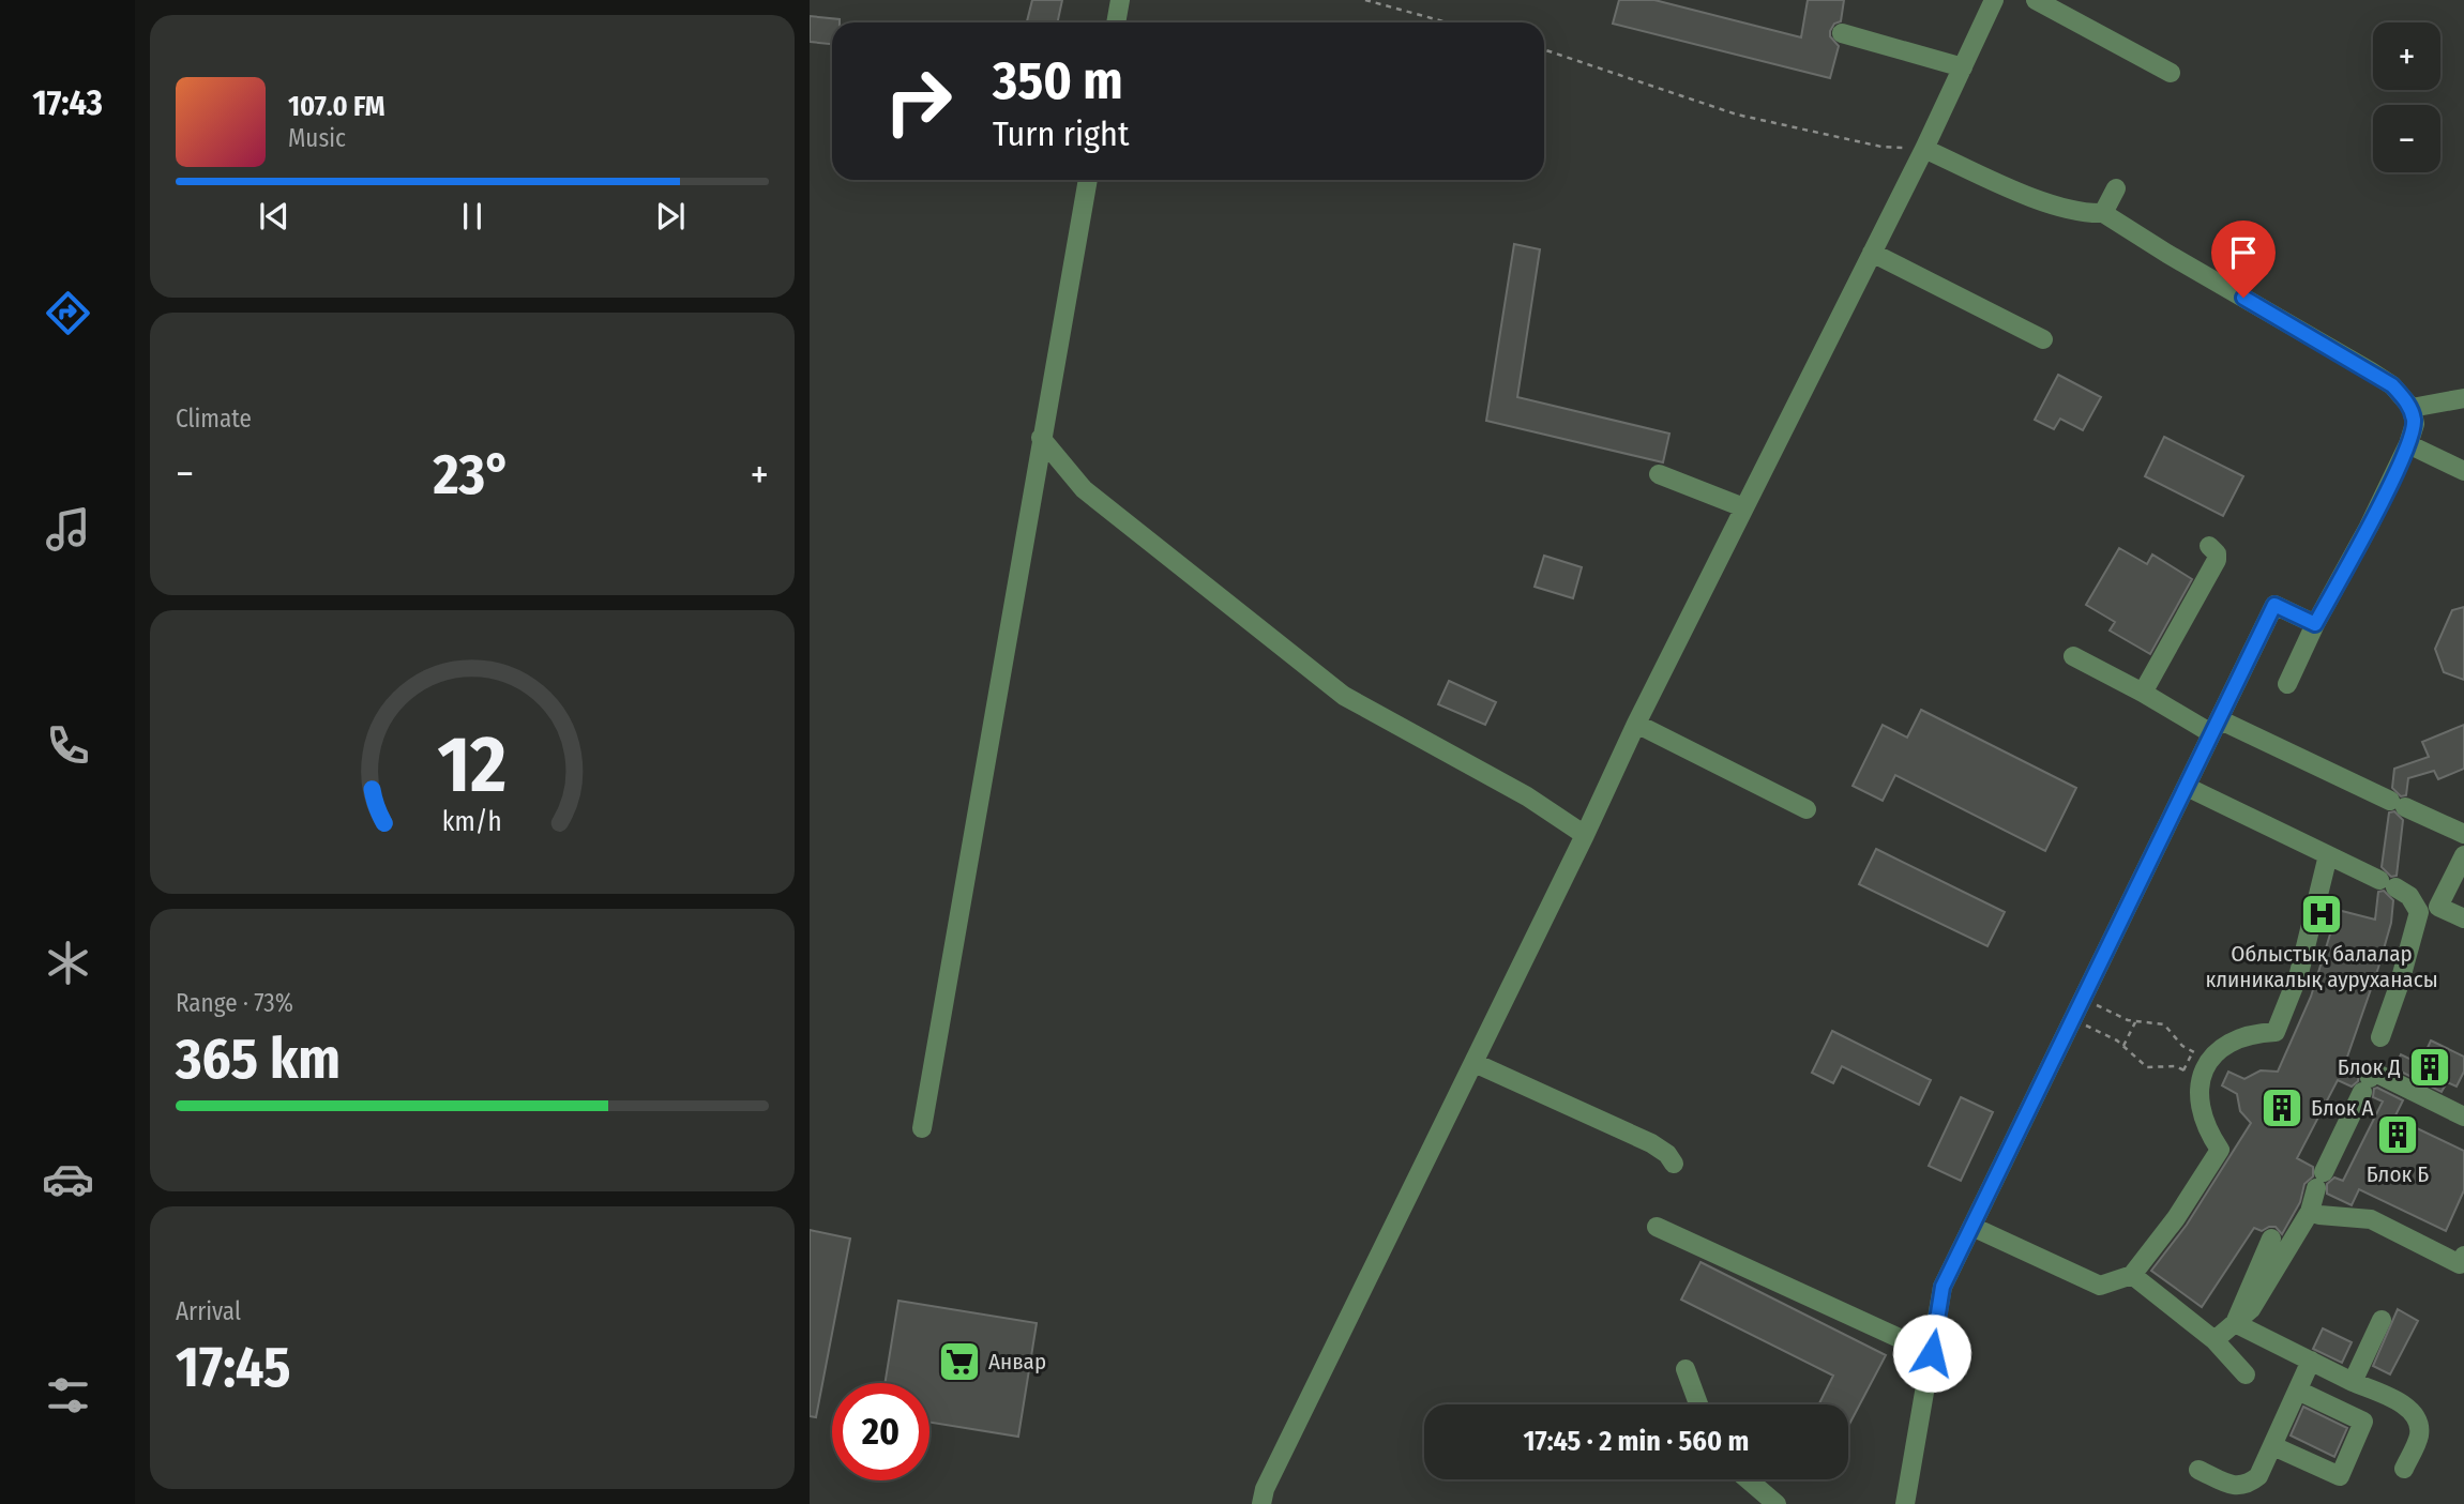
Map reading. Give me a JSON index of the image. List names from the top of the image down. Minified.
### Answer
{"places":{"hospital":["Облыстық балалар клиникалық ауруханасы"],"building":["Блок Д","Блок А","Блок Б"],"supermarket":["Анвар"]},"page":{"tabs":"17:43","map_buttons":["+","−"],"turn":["350 m","Turn right"],"song":["107.0 FM","Music"],"tile":["Climate",["Range · 73%","365 km"],["Arrival","17:45"]],"heat":["−","23°","+"],"limit":"20","trip":"17:45 · 2 min · 560 m","gauge":["12","km/h"]}}
